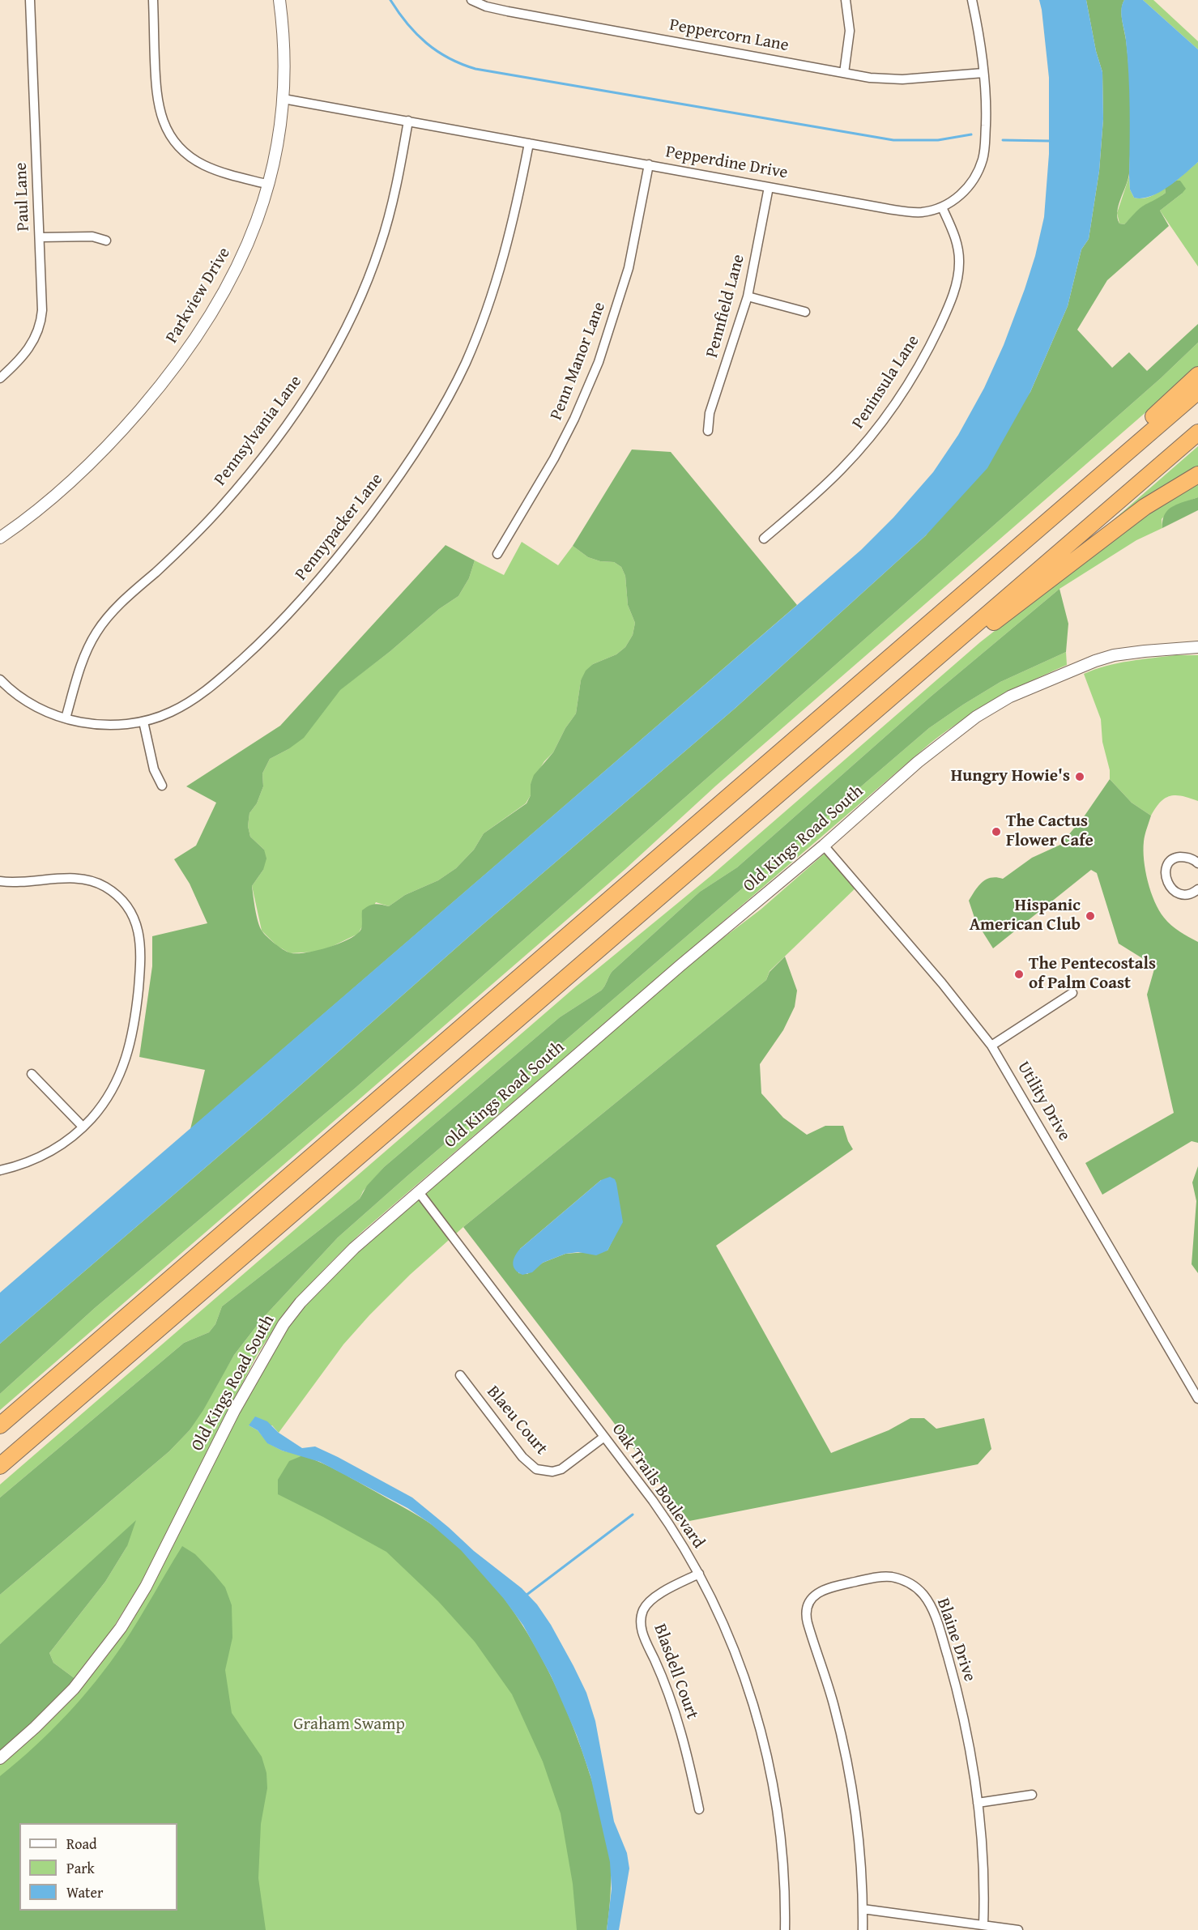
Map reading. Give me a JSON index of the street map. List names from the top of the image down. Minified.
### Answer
{"streets":{"street":["Peppercorn Lane","Pepperdine Drive","Paul Lane","Parkview Drive","Pennfield Lane","Penn Manor Lane","Peninsula Lane","Pennsylvania Lane","Pennypacker Lane","Old Kings Road South","Utility Drive","Blaeu Court","Oak Trails Boulevard","Blaine Drive","Blasdell Court"]},"crossings":[["Peppercorn Lane","Pepperdine Drive"],["Pepperdine Drive","Parkview Drive"],["Pepperdine Drive","Pennfield Lane"],["Pepperdine Drive","Penn Manor Lane"],["Pepperdine Drive","Peninsula Lane"],["Pepperdine Drive","Pennsylvania Lane"],["Pepperdine Drive","Pennypacker Lane"],["Pennsylvania Lane","Pennypacker Lane"],["Old Kings Road South","Utility Drive"],["Old Kings Road South","Oak Trails Boulevard"],["Blaeu Court","Oak Trails Boulevard"],["Oak Trails Boulevard","Blasdell Court"]],"parks":["Graham Swamp"],"places":["Hungry Howie's","The Cactus Flower Cafe","Hispanic American Club","The Pentecostals of Palm Coast"],"legend":["Road","Park","Water"]}
